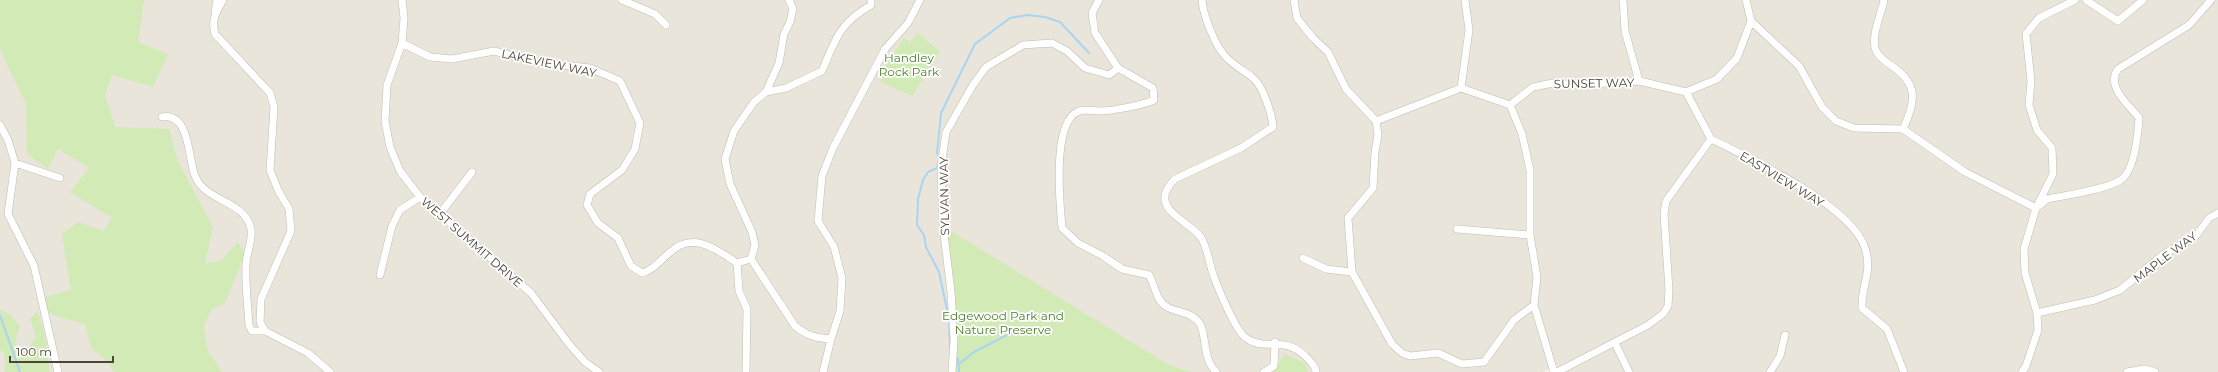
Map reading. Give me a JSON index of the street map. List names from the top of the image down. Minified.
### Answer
{"streets":{"street":["LAKEVIEW WAY","SUNSET WAY","EASTVIEW WAY","SYLVAN WAY","WEST SUMMIT DRIVE","MAPLE WAY"]},"crossings":[["LAKEVIEW WAY","WEST SUMMIT DRIVE"]],"parks":["Handley Rock Park","Edgewood Park and Nature Preserve"],"scale_bar":"100 m"}
